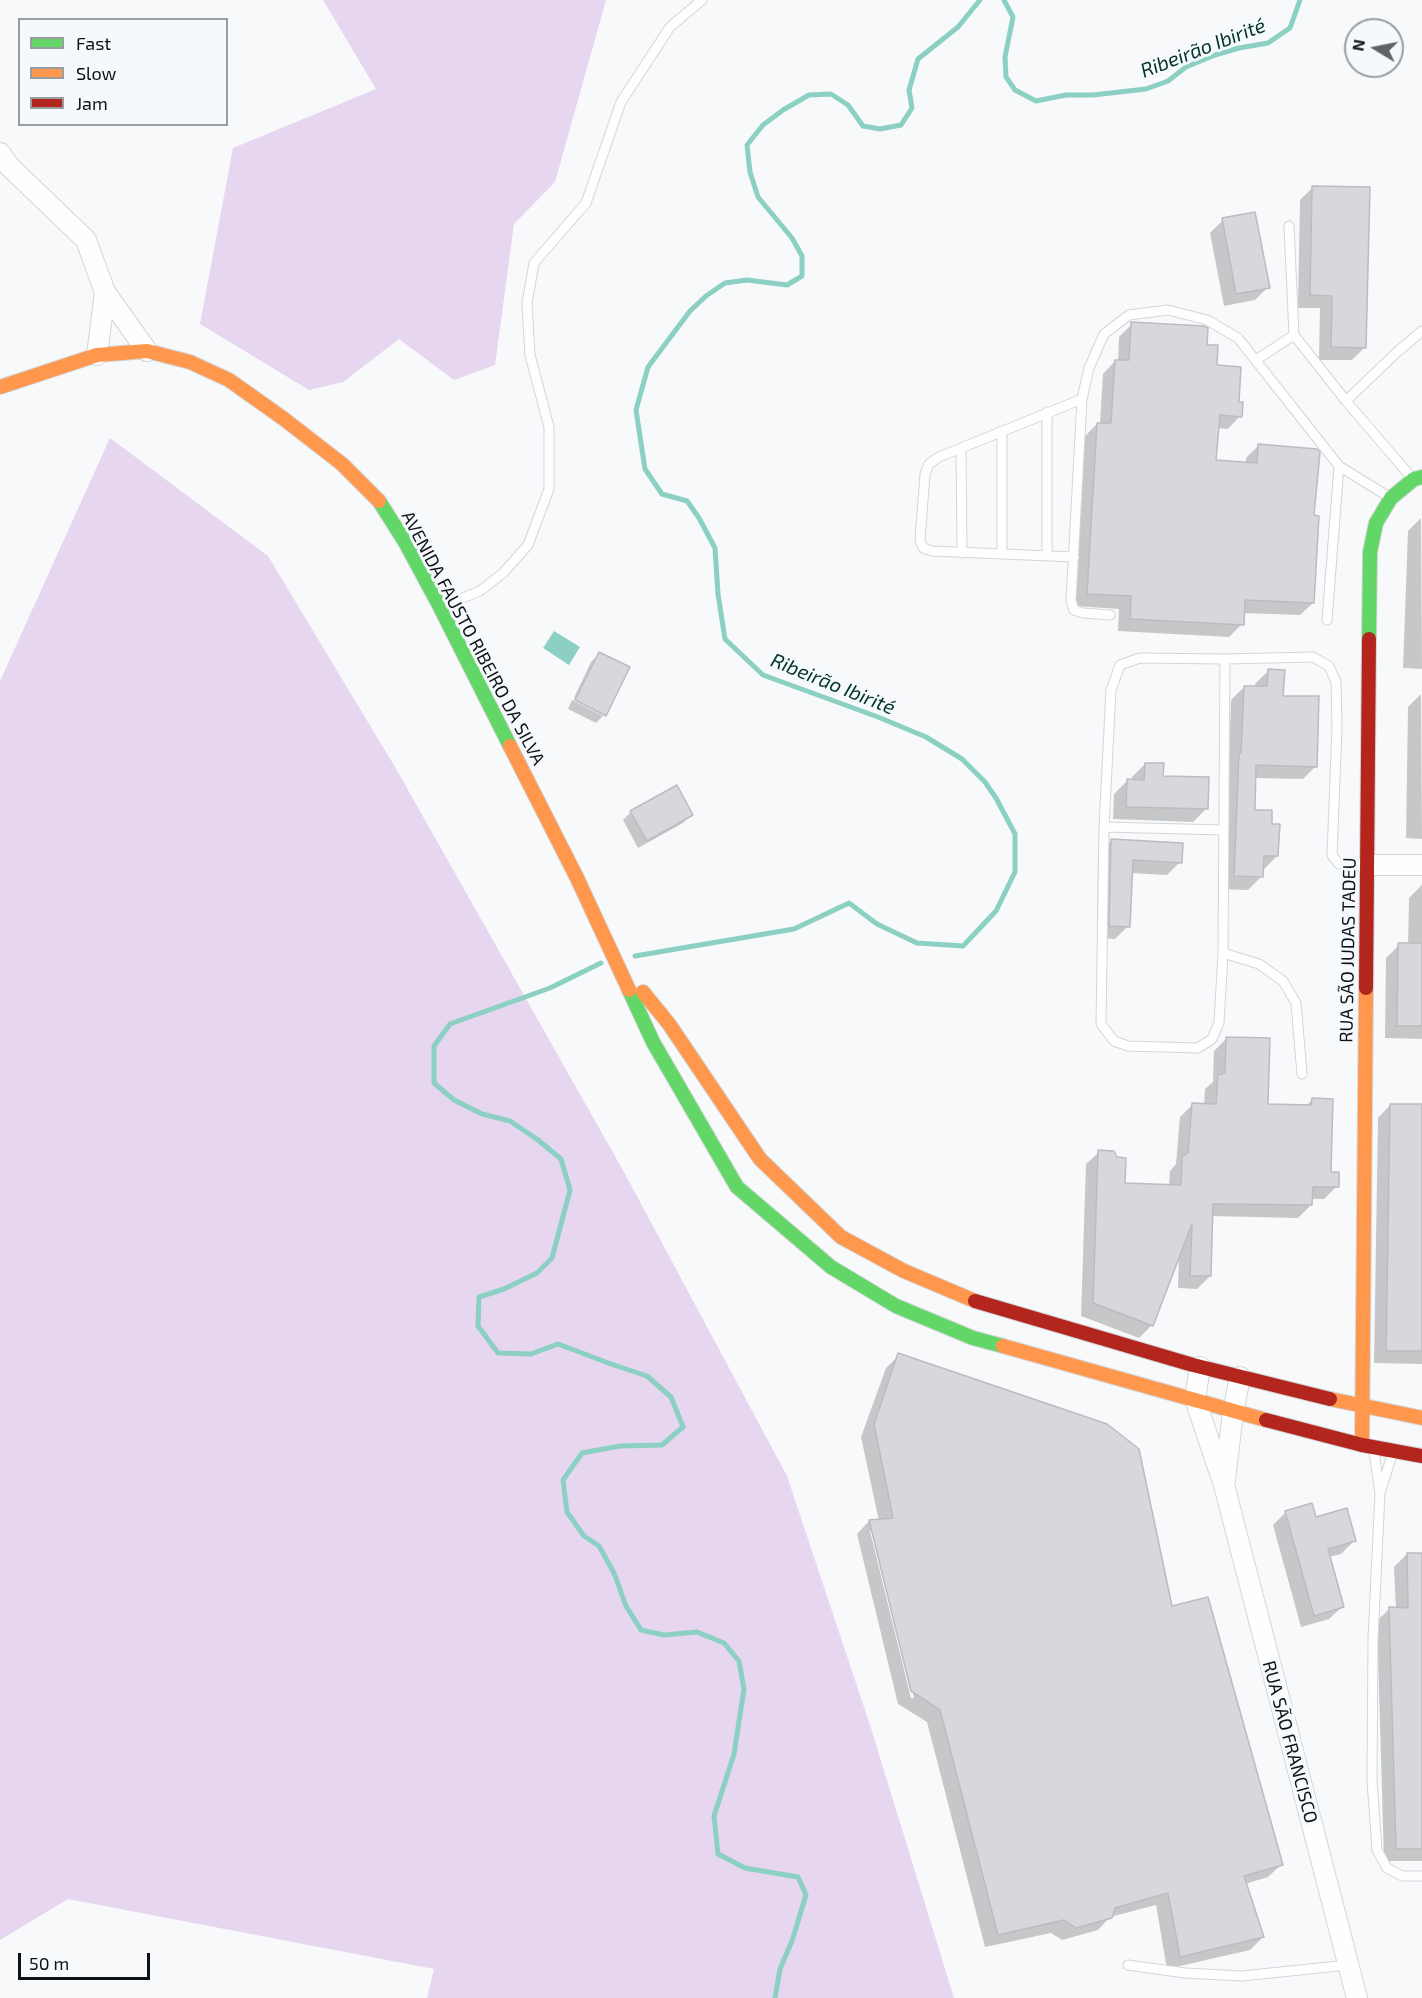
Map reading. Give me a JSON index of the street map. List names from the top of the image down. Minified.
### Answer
{"streets":{"main road":["AVENIDA FAUSTO RIBEIRO DA SILVA","RUA SÃO JUDAS TADEU"],"street":["RUA SÃO FRANCISCO"]},"water":["Ribeirão Ibirité"],"legend":["Fast","Slow","Jam"],"scale_bar":"50 m","north":"left"}
